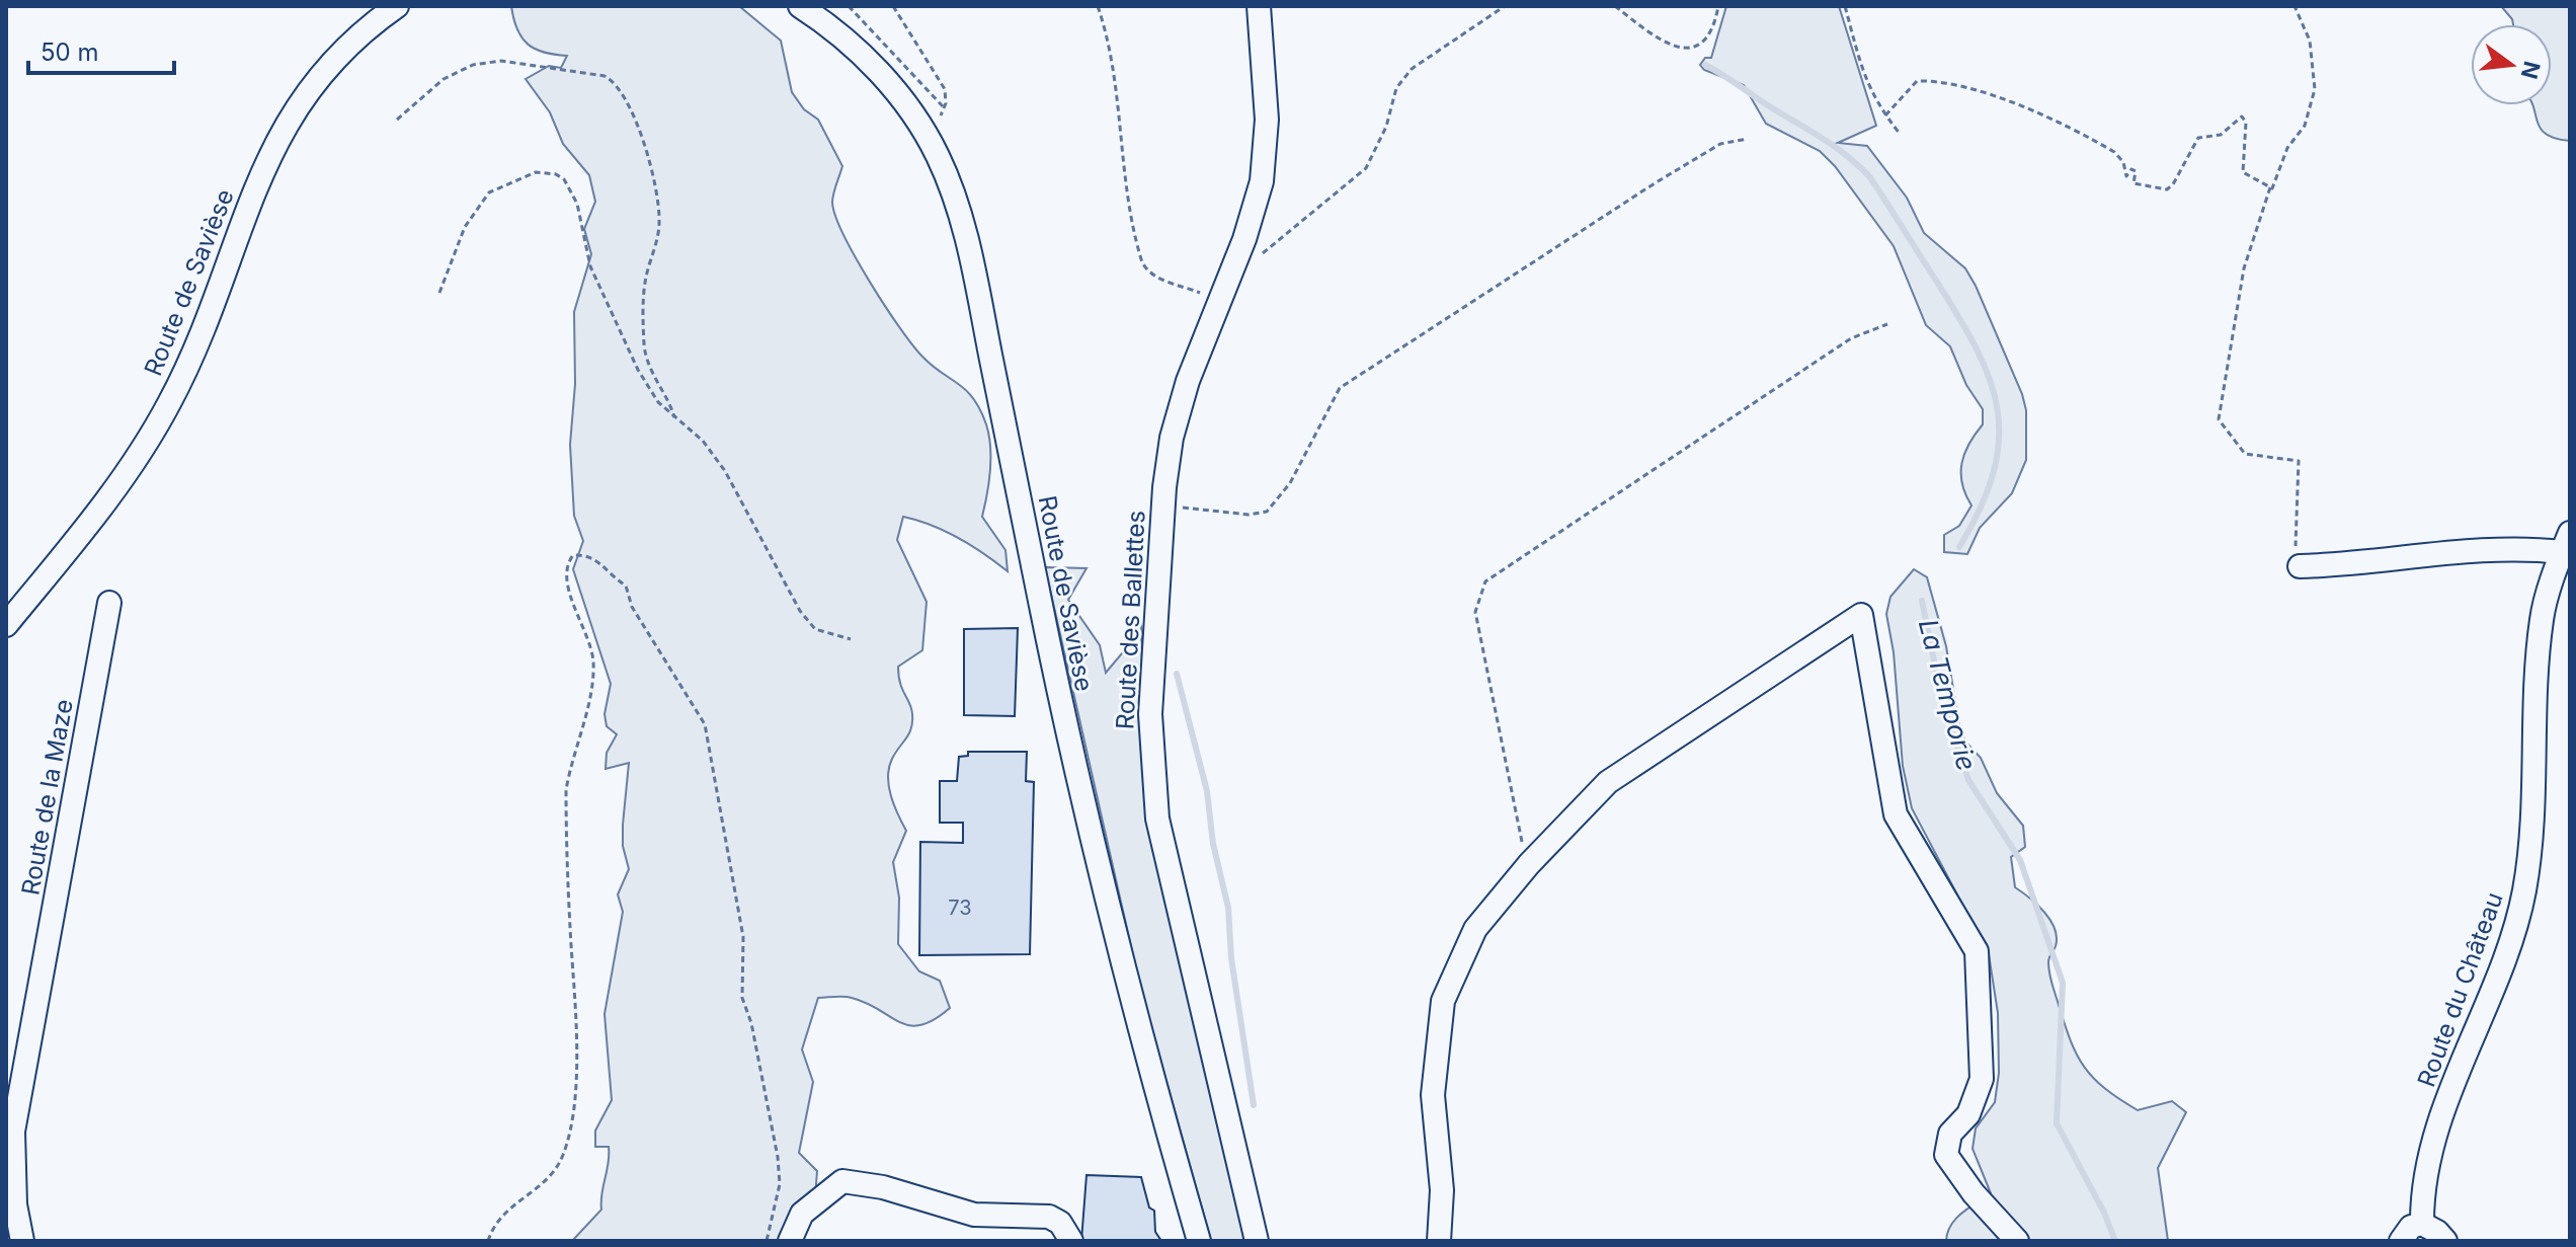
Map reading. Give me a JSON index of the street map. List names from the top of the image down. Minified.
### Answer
{"streets":{"street":["Route de Savièse","Route des Ballettes","Route de la Maze","Route du Château"]},"water":["La Temporie"],"house_numbers":["73"],"scale_bar":"50 m","north":"right"}
